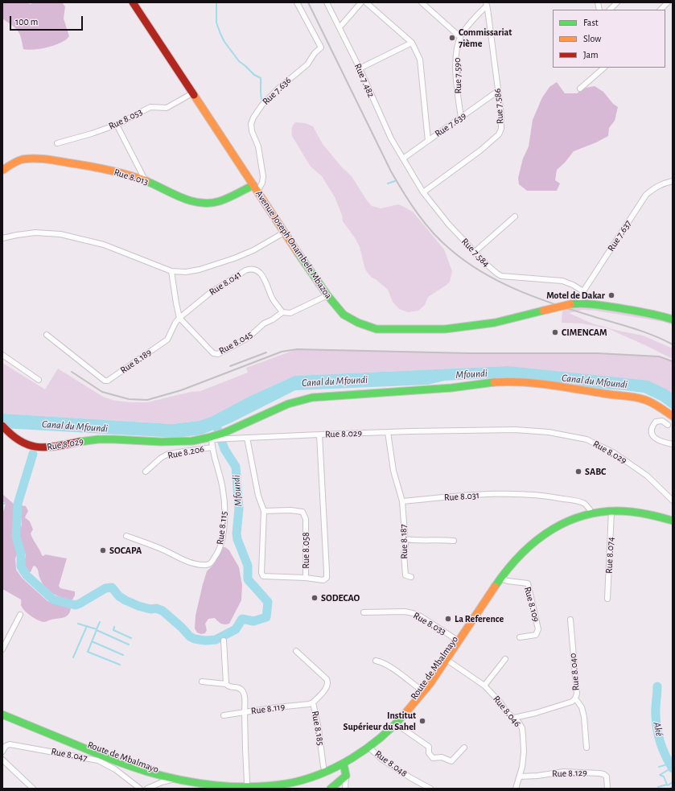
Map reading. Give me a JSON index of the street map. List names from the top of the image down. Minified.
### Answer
{"streets":{"main road":["Rue 8.013","Avenue Joseph Onambele Mbazoa","Rue 8.029","Route de Mbalmayo"],"street":["Rue 7.590","Rue 7.482","Rue 7.636","Rue 7.586","Rue 8.053","Rue 7.639","Rue 7.637","Rue 7.584","Rue 8.041","Rue 8.045","Rue 8.189","Rue 8.206","Rue 8.031","Rue 8.115","Rue 8.187","Rue 8.058","Rue 8.074","Rue 8.109","Rue 8.033","Rue 8.040","Rue 8.119","Rue 8.046","Rue 8.185","Rue 8.047","Rue 8.048","Rue 8.129"]},"crossings":[["Rue 7.590","Rue 7.586"],["Rue 7.590","Rue 7.639"],["Rue 7.482","Rue 7.639"],["Rue 7.482","Rue 7.584"],["Rue 7.636","Avenue Joseph Onambele Mbazoa"],["Rue 7.586","Rue 7.639"],["Rue 7.586","Rue 7.584"],["Rue 8.053","Avenue Joseph Onambele Mbazoa"],["Rue 7.639","Rue 7.584"],["Rue 8.013","Avenue Joseph Onambele Mbazoa"],["Rue 7.637","Avenue Joseph Onambele Mbazoa"],["Rue 7.637","Rue 7.584"],["Rue 8.041","Rue 8.045"],["Rue 8.041","Rue 8.189"],["Rue 8.045","Rue 8.189"],["Rue 8.029","Rue 8.115"],["Rue 8.029","Rue 8.058"],["Rue 8.206","Rue 8.115"],["Rue 8.031","Rue 8.187"],["Rue 8.031","Route de Mbalmayo"],["Rue 8.033","Route de Mbalmayo"],["Route de Mbalmayo","Rue 8.119"],["Route de Mbalmayo","Rue 8.046"],["Route de Mbalmayo","Rue 8.185"],["Rue 8.040","Rue 8.046"],["Rue 8.119","Rue 8.185"],["Rue 8.046","Rue 8.129"]],"water":["Mfoundi","Canal du Mfoundi","Aké"],"places":["Commissariat 7ième","Motel de Dakar","CIMENCAM","SABC","SOCAPA","SODECAO","La Reference","Institut Supérieur du Sahel"],"legend":["Fast","Slow","Jam"],"scale_bar":"100 m"}
